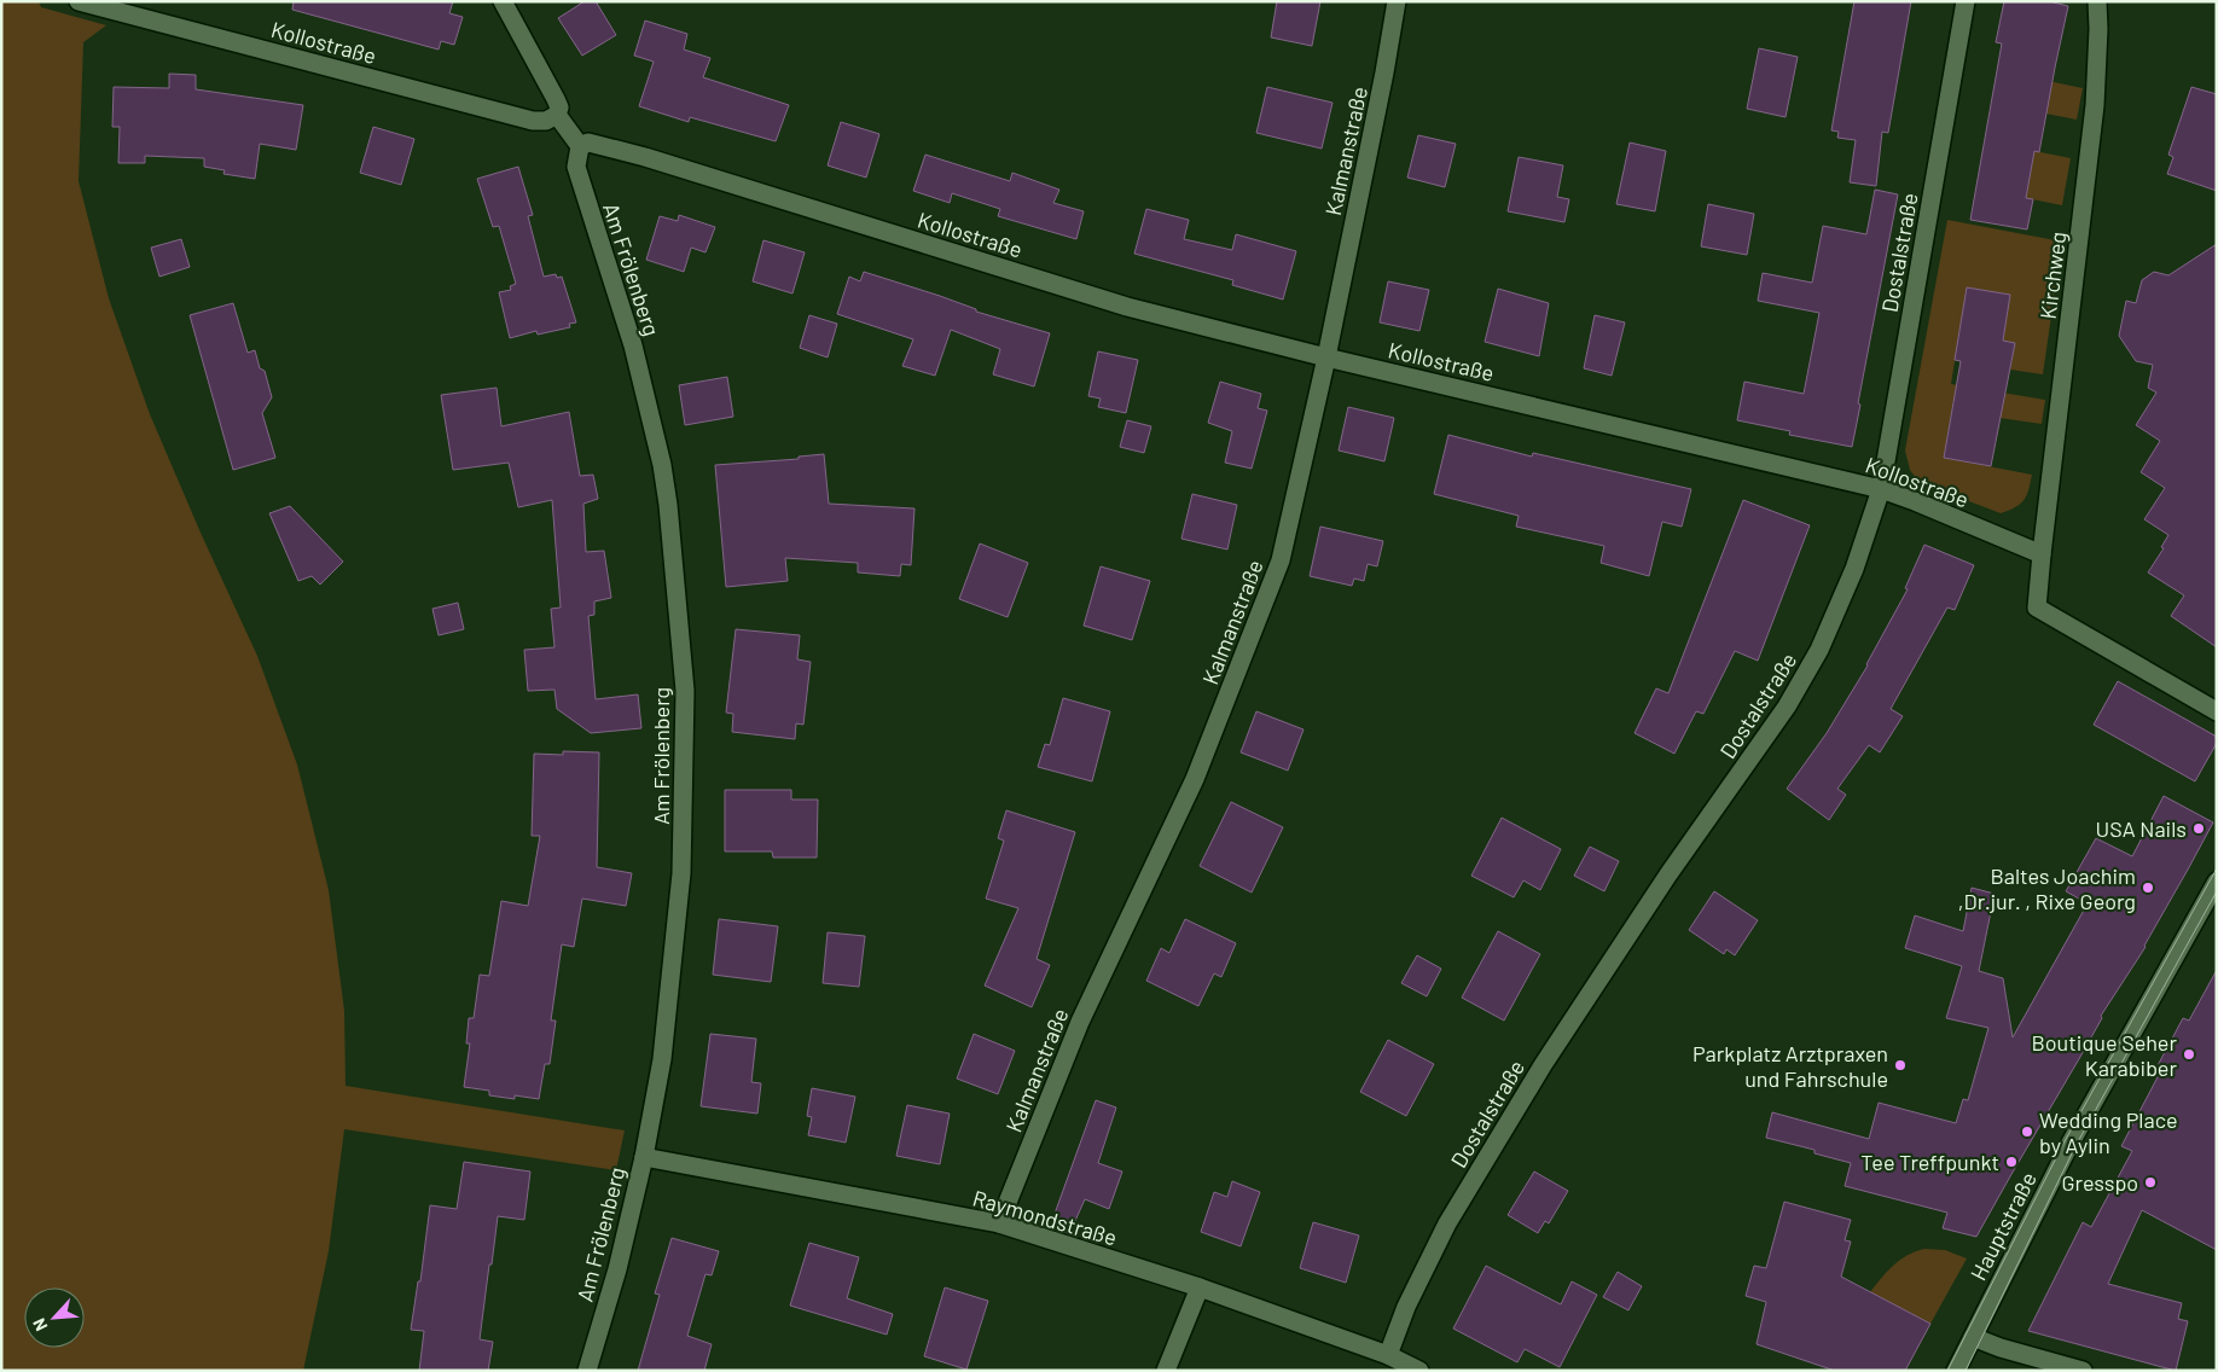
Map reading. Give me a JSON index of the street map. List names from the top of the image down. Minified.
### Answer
{"streets":{"street":["Kollostraße","Kalmanstraße","Dostalstraße","Am Frölenberg","Kirchweg","Raymondstraße","Hauptstraße"]},"crossings":[["Kollostraße","Kalmanstraße"],["Kollostraße","Dostalstraße"],["Kollostraße","Am Frölenberg"],["Kollostraße","Kirchweg"],["Kalmanstraße","Raymondstraße"],["Dostalstraße","Raymondstraße"],["Am Frölenberg","Raymondstraße"]],"places":["USA Nails","Baltes Joachim ,Dr.jur. , Rixe Georg","Boutique Seher Karabiber","Parkplatz Arztpraxen und Fahrschule","Wedding Place by Aylin","Tee Treffpunkt","Gresspo"],"north":"bottom left"}
